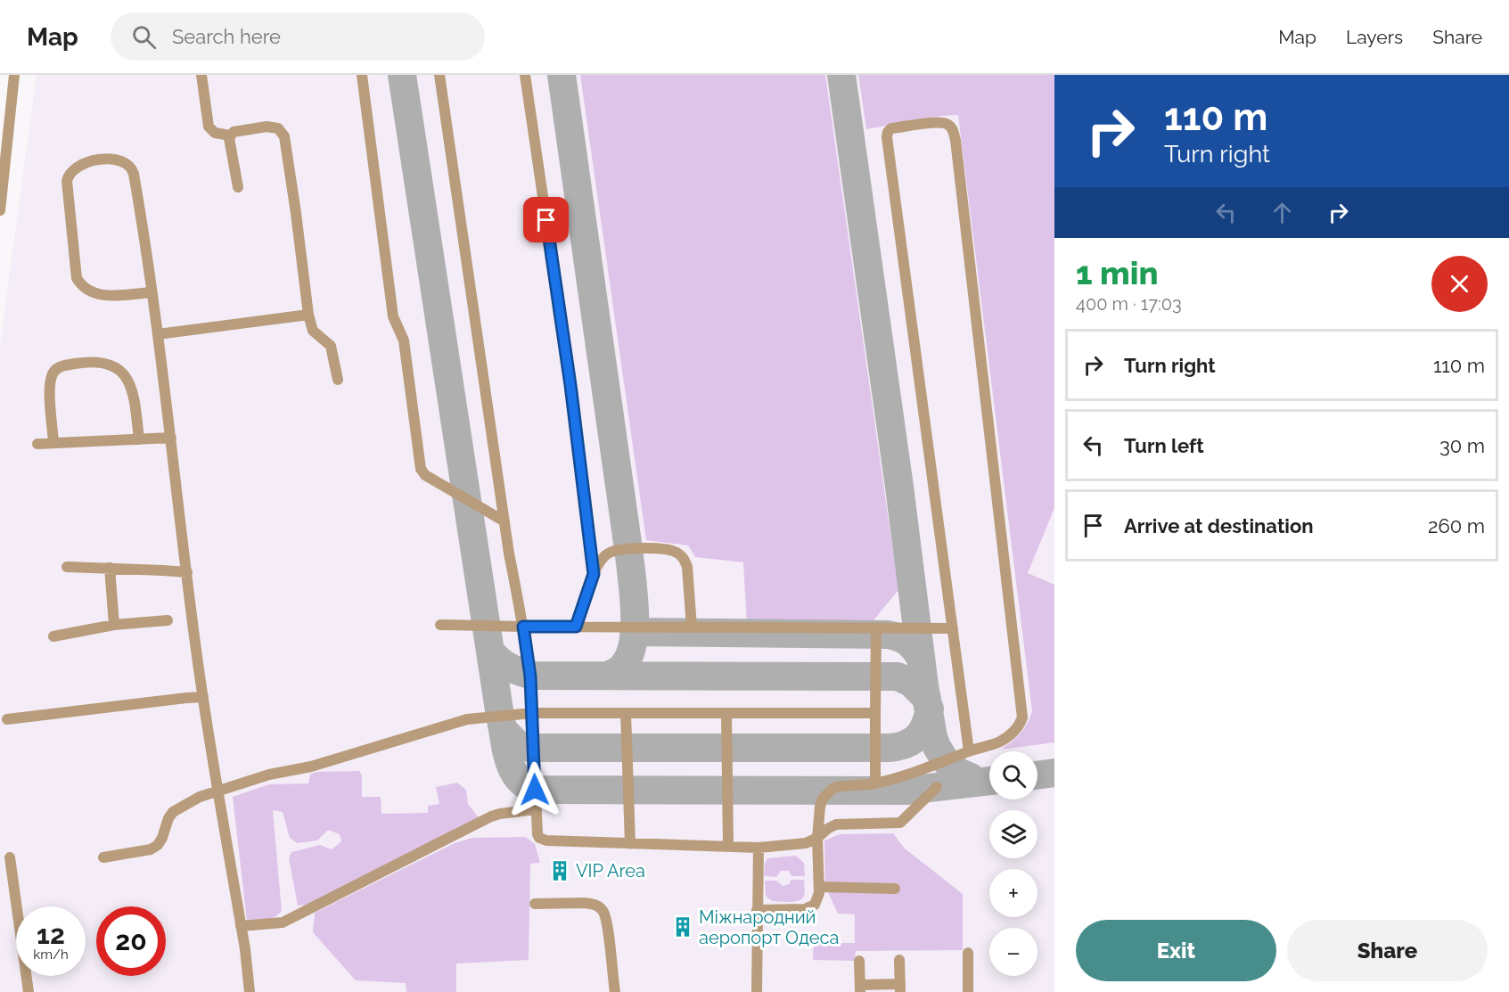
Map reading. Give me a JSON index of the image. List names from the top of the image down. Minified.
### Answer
{"places":{"building":["VIP Area","Міжнародний аеропорт Одеса"]},"page":{"header":"Map","search":"Search here","nav":["Map","Layers","Share"],"turn":["110 m","Turn right"],"heading":["1 min","400 m · 17:03"],"list":[{"name":"Turn right","value":"110 m"},{"name":"Turn left","value":"30 m"},{"name":"Arrive at destination","value":"260 m"}],"map_buttons":["+","−"],"speed":"12 km/h","limit":"20","buttons":["Exit","Share"]}}
